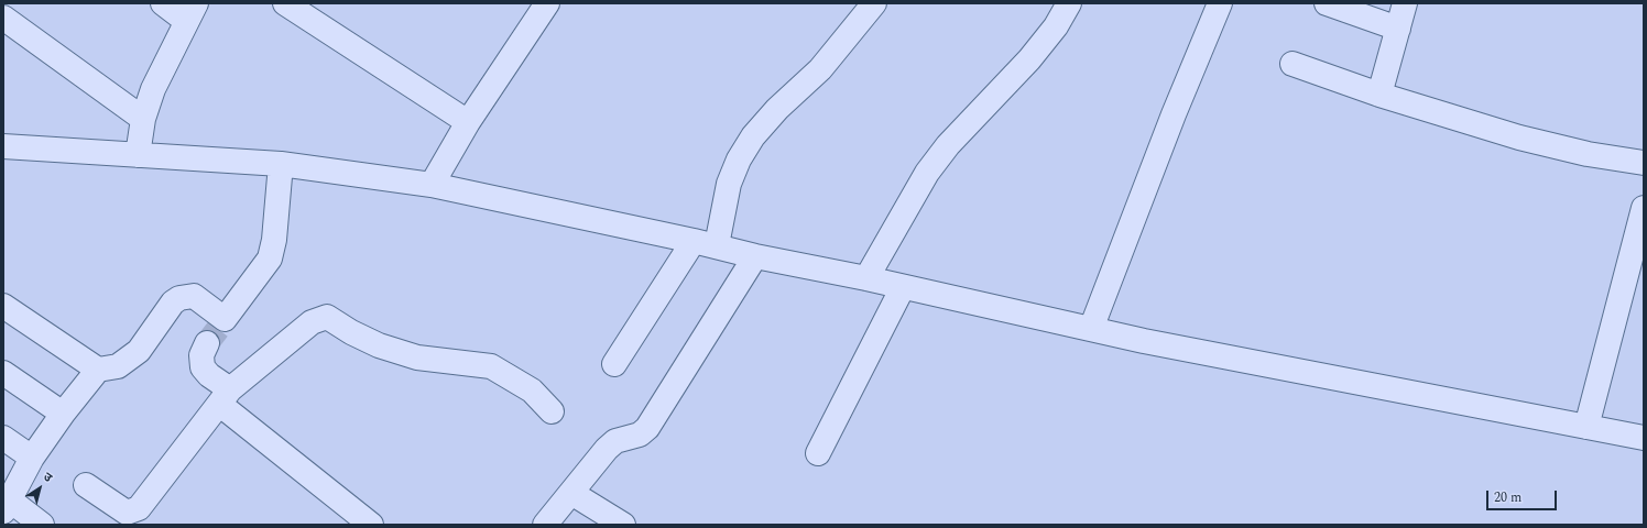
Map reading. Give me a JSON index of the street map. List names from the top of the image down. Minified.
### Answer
{"scale_bar":"20 m","north":"top right"}
